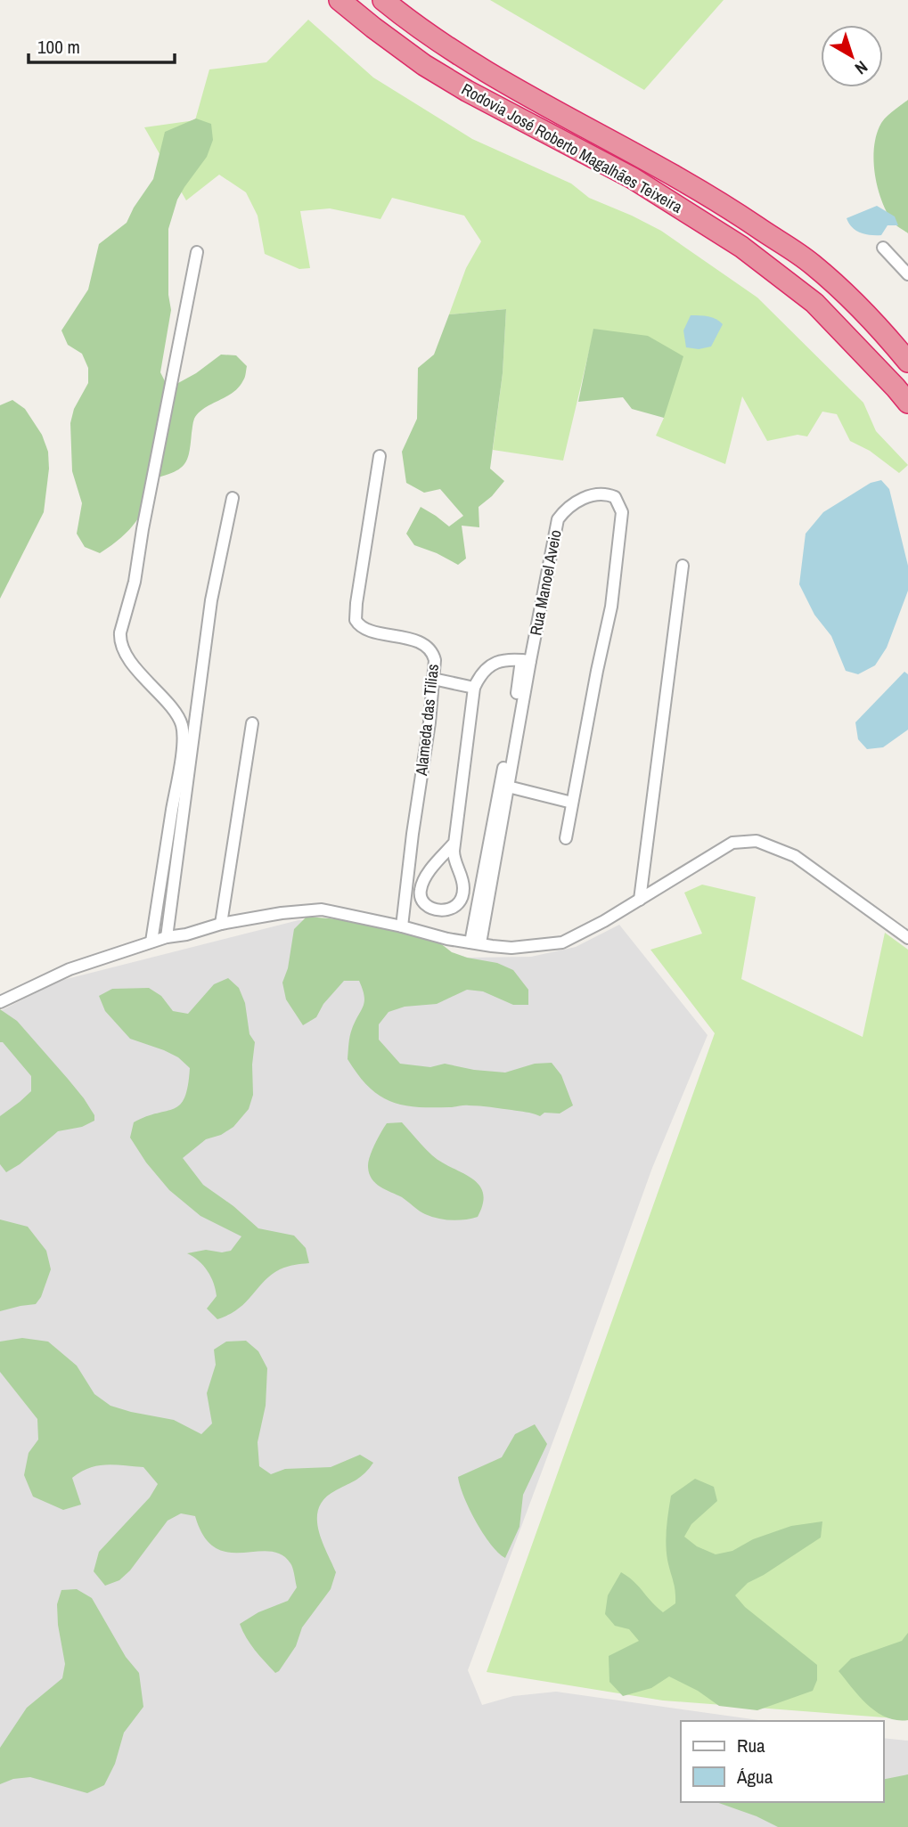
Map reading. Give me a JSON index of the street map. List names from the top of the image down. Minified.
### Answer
{"streets":{"highway":["Rodovia José Roberto Magalhães Teixeira"],"street":["Rua Manoel Aveio","Alameda das Tilias"]},"legend":["Rua","Água"],"scale_bar":"100 m","north":"bottom right"}
